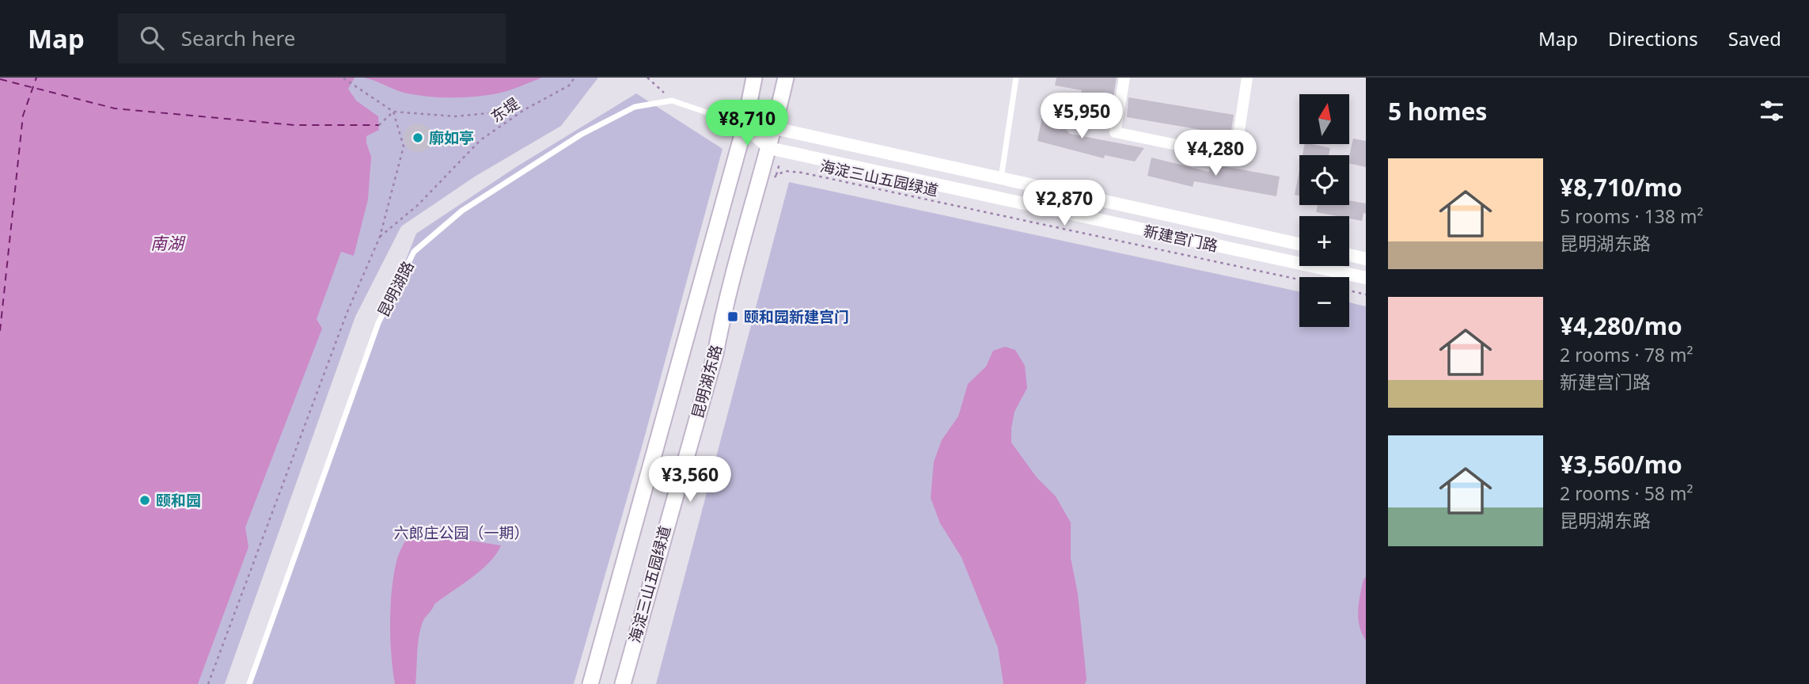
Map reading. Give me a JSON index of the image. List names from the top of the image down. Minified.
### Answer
{"streets":{"main road":["昆明湖东路"],"street":["新建宫门路"],"lane":["昆明湖路"],"path":["东堤","海淀三山五园绿道"]},"crossings":[["新建宫门路","昆明湖路"],["新建宫门路","昆明湖东路"],["昆明湖路","昆明湖东路"]],"water":["南湖"],"parks":["六郎庄公园（一期）"],"places":{"other":["廓如亭","颐和园"],"transit":["颐和园新建宫门"]},"north":"top","page":{"header":"Map","search":"Search here","nav":["Map","Directions","Saved"],"heading":"5 homes","price":["¥5,950","¥8,710","¥4,280","¥2,870","¥3,560"],"map_buttons":["+","−"],"list":[{"name":"¥8,710/mo","note":"5 rooms · 138 m² · 昆明湖东路"},{"name":"¥4,280/mo","note":"2 rooms · 78 m² · 新建宫门路"},{"name":"¥3,560/mo","note":"2 rooms · 58 m² · 昆明湖东路"}]}}
